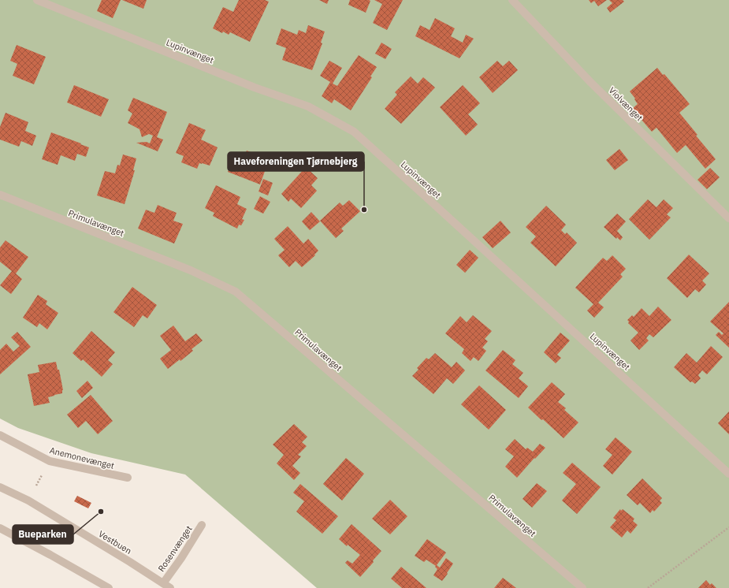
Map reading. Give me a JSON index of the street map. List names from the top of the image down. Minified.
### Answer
{"streets":{"street":["Lupinvænget","Violvænget","Primulavænget","Anemonevænget","Vestbuen","Rosenvænget"]},"crossings":[["Vestbuen","Rosenvænget"]],"places":["Haveforeningen Tjørnebjerg","Bueparken"]}
